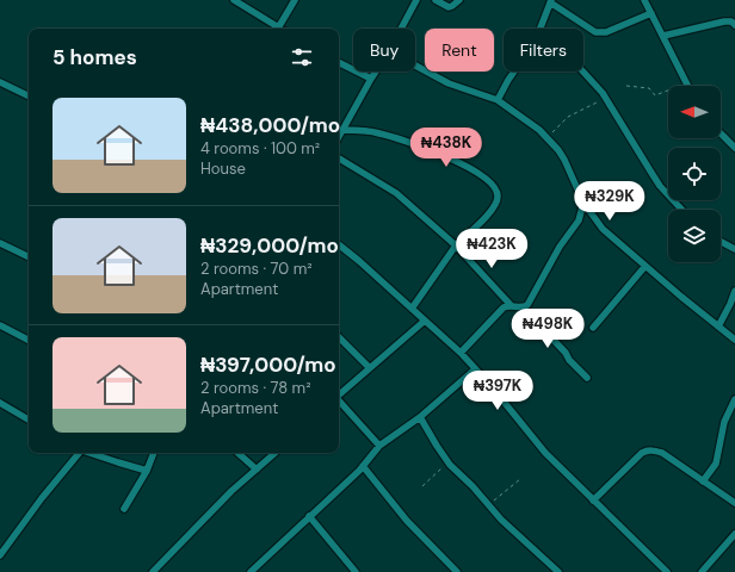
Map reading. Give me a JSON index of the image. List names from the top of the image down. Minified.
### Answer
{"north":"left","page":{"chip":["Buy","Rent","Filters"],"heading":"5 homes","list":[{"name":"₦438,000/mo","note":"4 rooms · 100 m² · House"},{"name":"₦329,000/mo","note":"2 rooms · 70 m² · Apartment"},{"name":"₦397,000/mo","note":"2 rooms · 78 m² · Apartment"}],"price":["₦438K","₦329K","₦423K","₦498K","₦397K"]}}
